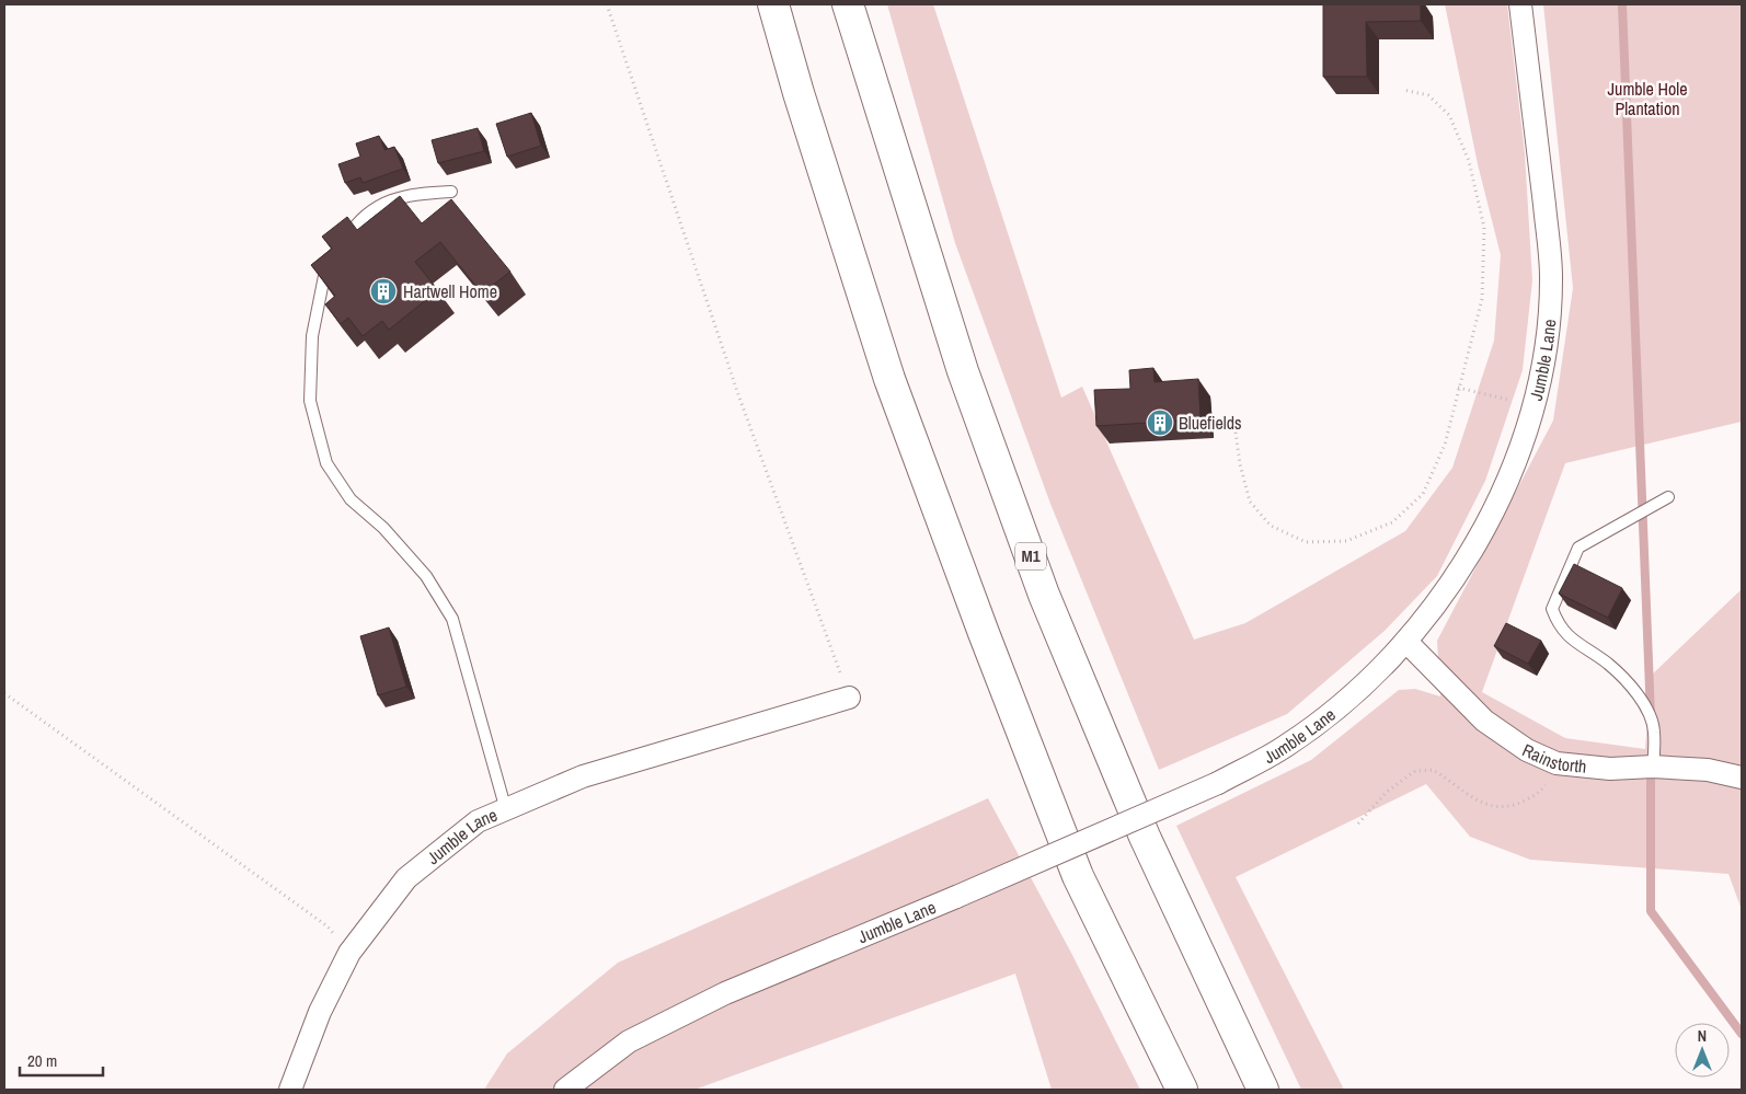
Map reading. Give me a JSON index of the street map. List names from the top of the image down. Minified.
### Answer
{"streets":{"highway":["M1"],"street":["Jumble Lane","Rainstorth"]},"crossings":[["Jumble Lane","Rainstorth"]],"parks":["Jumble Hole Plantation"],"places":{"building":["Hartwell Home","Bluefields"]},"scale_bar":"20 m","north":"top"}
